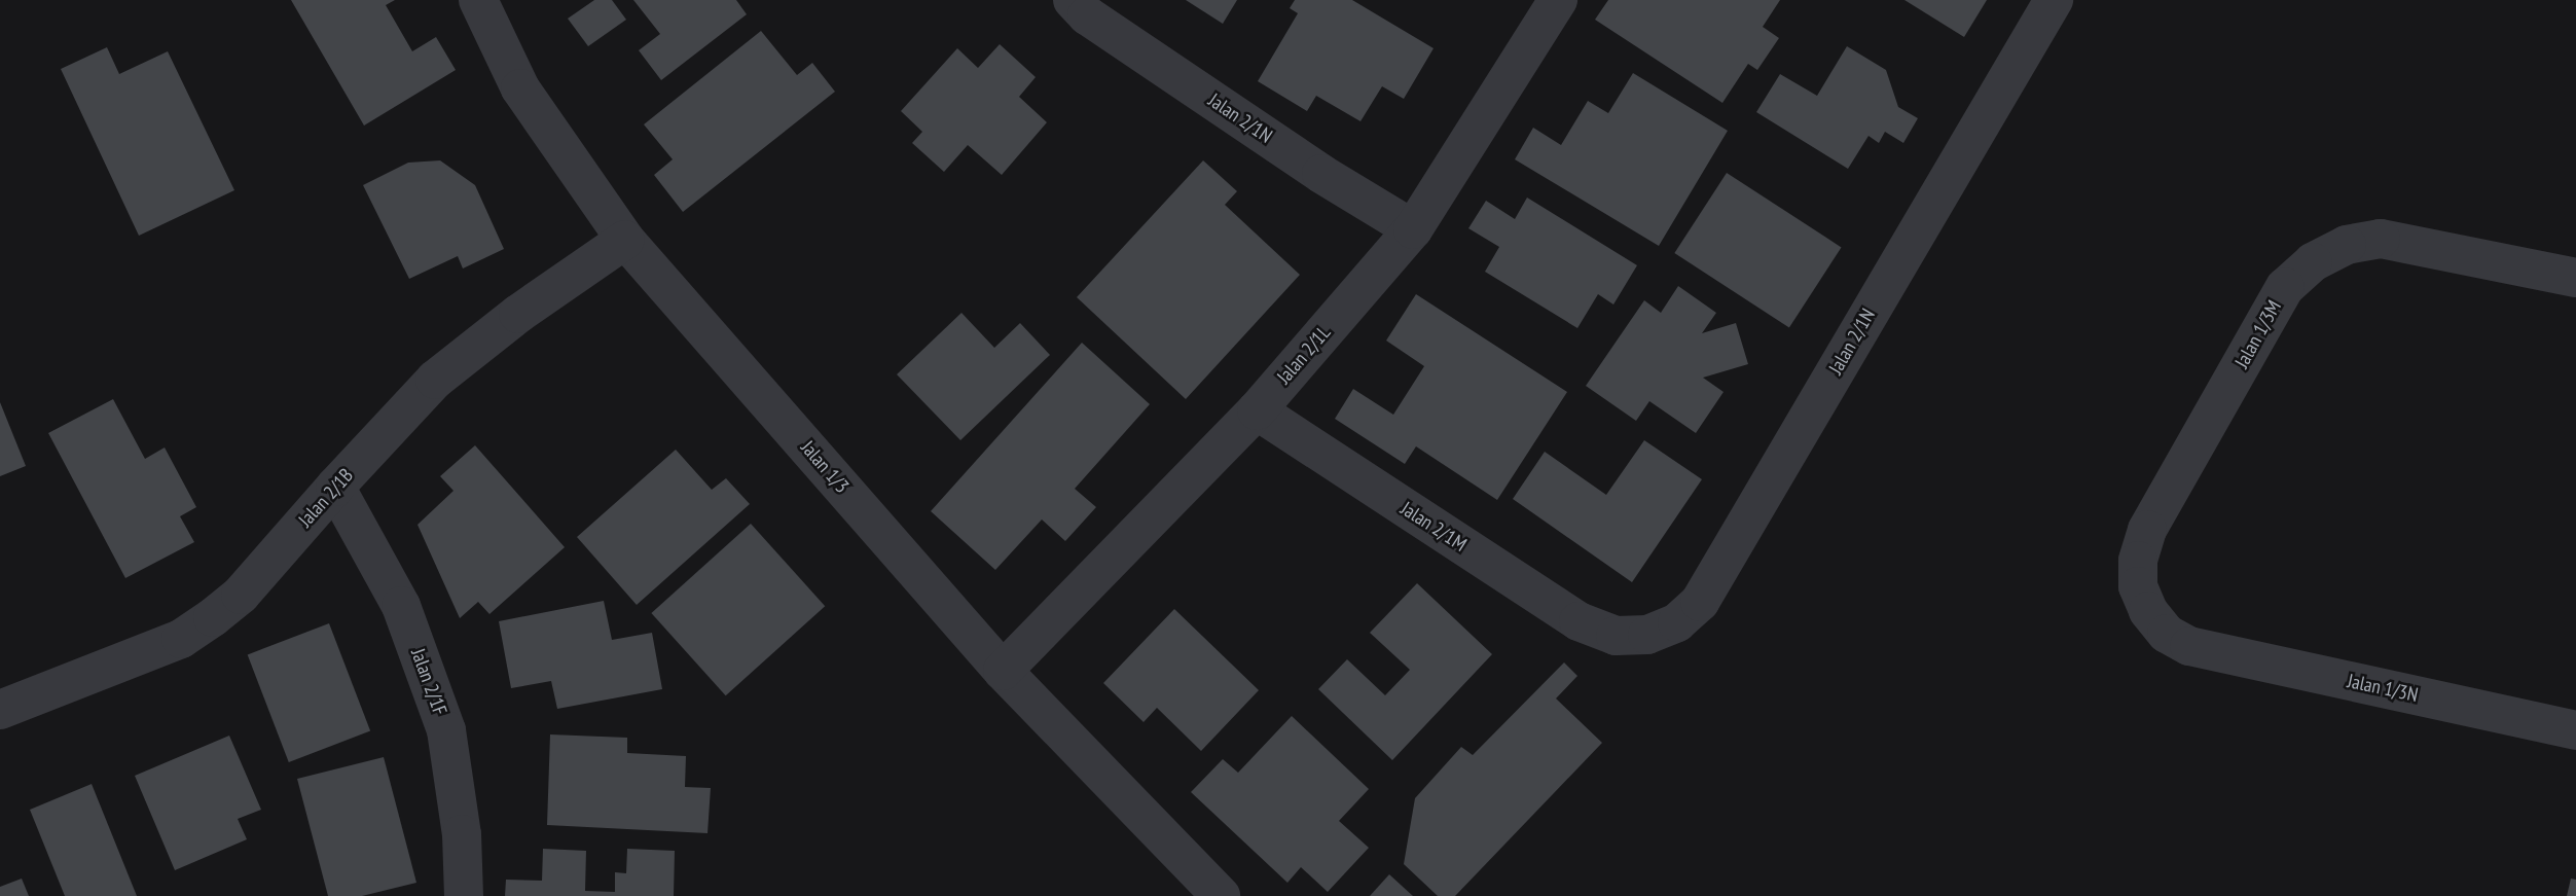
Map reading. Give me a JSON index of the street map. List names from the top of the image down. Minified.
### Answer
{"streets":{"street":["Jalan 2/1N","Jalan 1/3M","Jalan 2/1L","Jalan 1/3","Jalan 2/1B","Jalan 2/1M","Jalan 2/1F","Jalan 1/3N"]},"crossings":[["Jalan 2/1N","Jalan 2/1L"],["Jalan 2/1N","Jalan 2/1M"],["Jalan 1/3M","Jalan 1/3N"],["Jalan 2/1L","Jalan 1/3"],["Jalan 2/1L","Jalan 2/1M"],["Jalan 1/3","Jalan 2/1B"],["Jalan 2/1B","Jalan 2/1F"]]}
